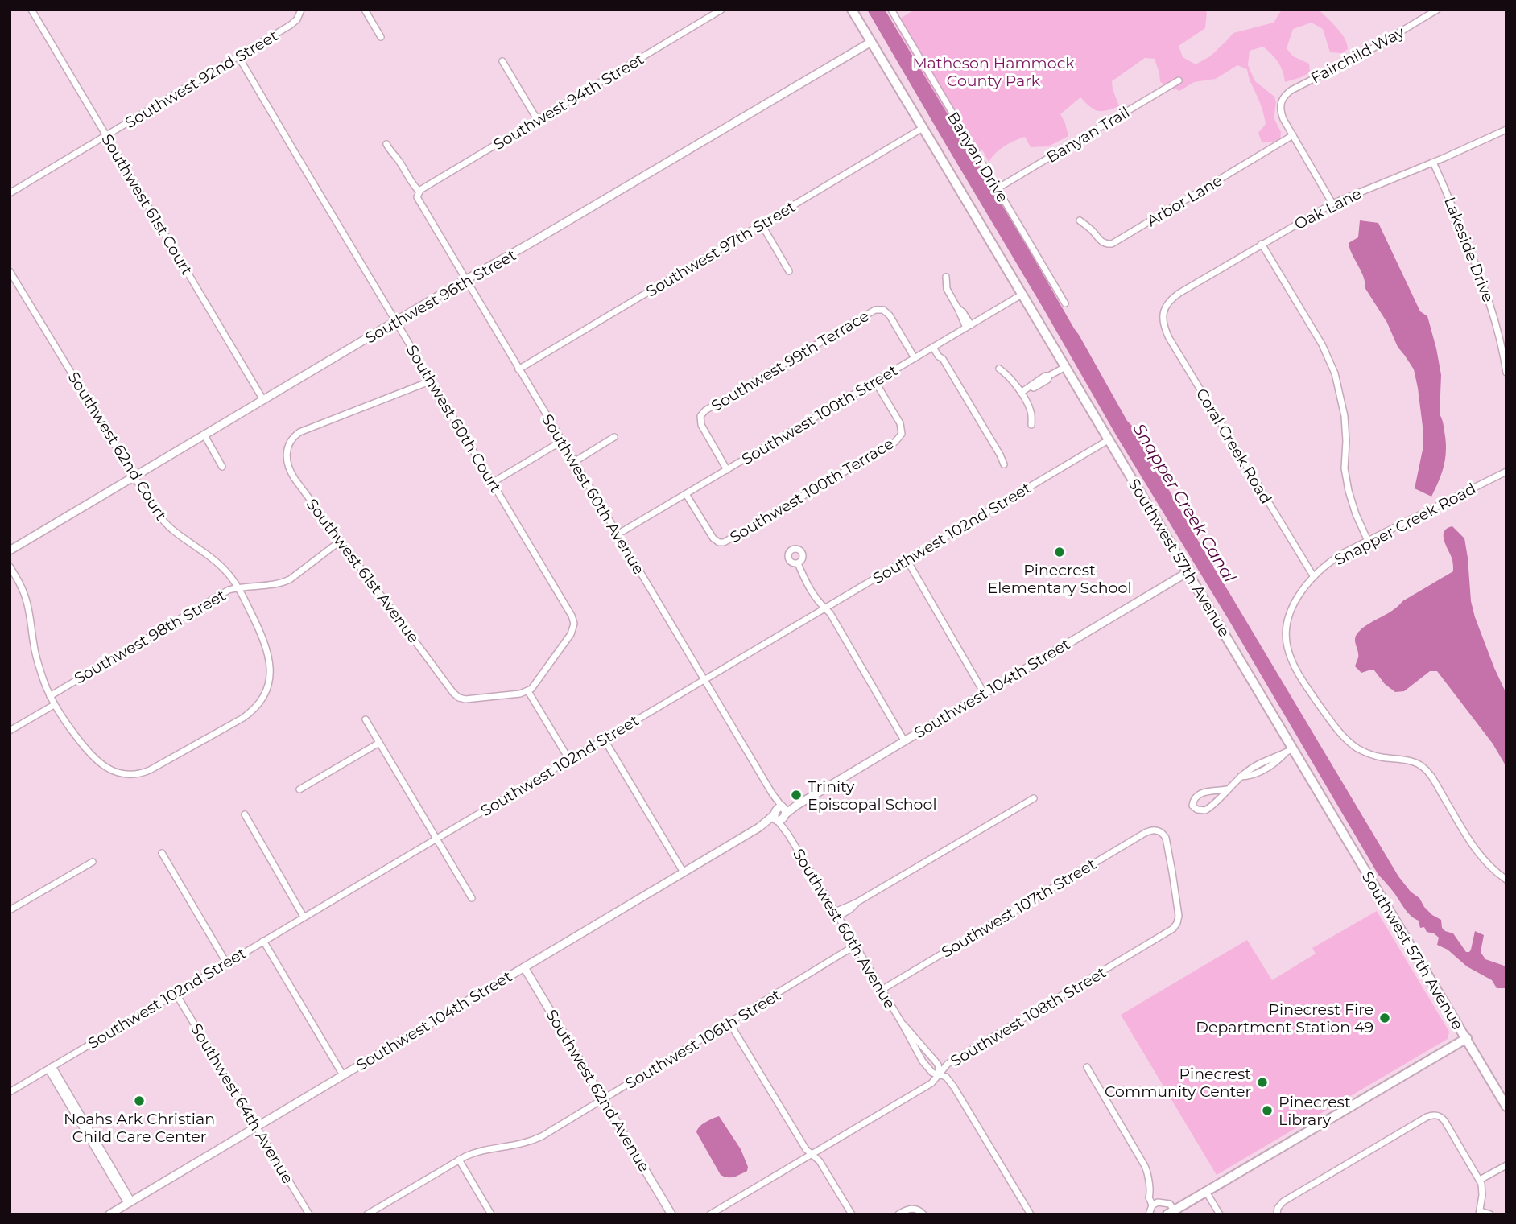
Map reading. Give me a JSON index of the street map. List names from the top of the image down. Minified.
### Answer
{"streets":{"main road":["Southwest 57th Avenue"],"street":["Fairchild Way","Southwest 92nd Street","Southwest 94th Street","Banyan Trail","Banyan Drive","Arbor Lane","Southwest 61st Court","Oak Lane","Southwest 97th Street","Lakeside Drive","Southwest 96th Street","Southwest 99th Terrace","Southwest 100th Street","Southwest 60th Court","Southwest 62nd Court","Coral Creek Road","Southwest 100th Terrace","Southwest 60th Avenue","Snapper Creek Road","Southwest 102nd Street","Southwest 61st Avenue","Southwest 98th Street","Southwest 104th Street","Southwest 107th Street","Southwest 108th Street","Southwest 106th Street","Southwest 62nd Avenue","Southwest 64th Avenue"]},"crossings":[["Fairchild Way","Arbor Lane"],["Southwest 92nd Street","Southwest 61st Court"],["Southwest 92nd Street","Southwest 60th Court"],["Southwest 94th Street","Southwest 60th Avenue"],["Banyan Trail","Banyan Drive"],["Southwest 61st Court","Southwest 96th Street"],["Oak Lane","Lakeside Drive"],["Oak Lane","Coral Creek Road"],["Southwest 97th Street","Southwest 60th Avenue"],["Southwest 97th Street","Southwest 57th Avenue"],["Southwest 96th Street","Southwest 60th Court"],["Southwest 96th Street","Southwest 62nd Court"],["Southwest 96th Street","Southwest 60th Avenue"],["Southwest 96th Street","Southwest 57th Avenue"],["Southwest 99th Terrace","Southwest 100th Street"],["Southwest 100th Street","Southwest 100th Terrace"],["Southwest 100th Street","Southwest 60th Avenue"],["Southwest 100th Street","Southwest 57th Avenue"],["Southwest 60th Court","Southwest 61st Avenue"],["Southwest 62nd Court","Southwest 98th Street"],["Coral Creek Road","Snapper Creek Road"],["Southwest 60th Avenue","Southwest 102nd Street"],["Southwest 60th Avenue","Southwest 104th Street"],["Southwest 60th Avenue","Southwest 107th Street"],["Southwest 60th Avenue","Southwest 108th Street"],["Southwest 60th Avenue","Southwest 106th Street"],["Southwest 102nd Street","Southwest 57th Avenue"],["Southwest 102nd Street","Southwest 64th Avenue"],["Southwest 57th Avenue","Southwest 104th Street"],["Southwest 61st Avenue","Southwest 98th Street"],["Southwest 104th Street","Southwest 62nd Avenue"],["Southwest 104th Street","Southwest 64th Avenue"],["Southwest 107th Street","Southwest 108th Street"],["Southwest 106th Street","Southwest 62nd Avenue"]],"water":["Snapper Creek Canal"],"parks":["Matheson Hammock County Park"],"places":["Pinecrest Elementary School","Trinity Episcopal School","Pinecrest Fire Department Station 49","Pinecrest Community Center","Noahs Ark Christian Child Care Center","Pinecrest Library"]}
